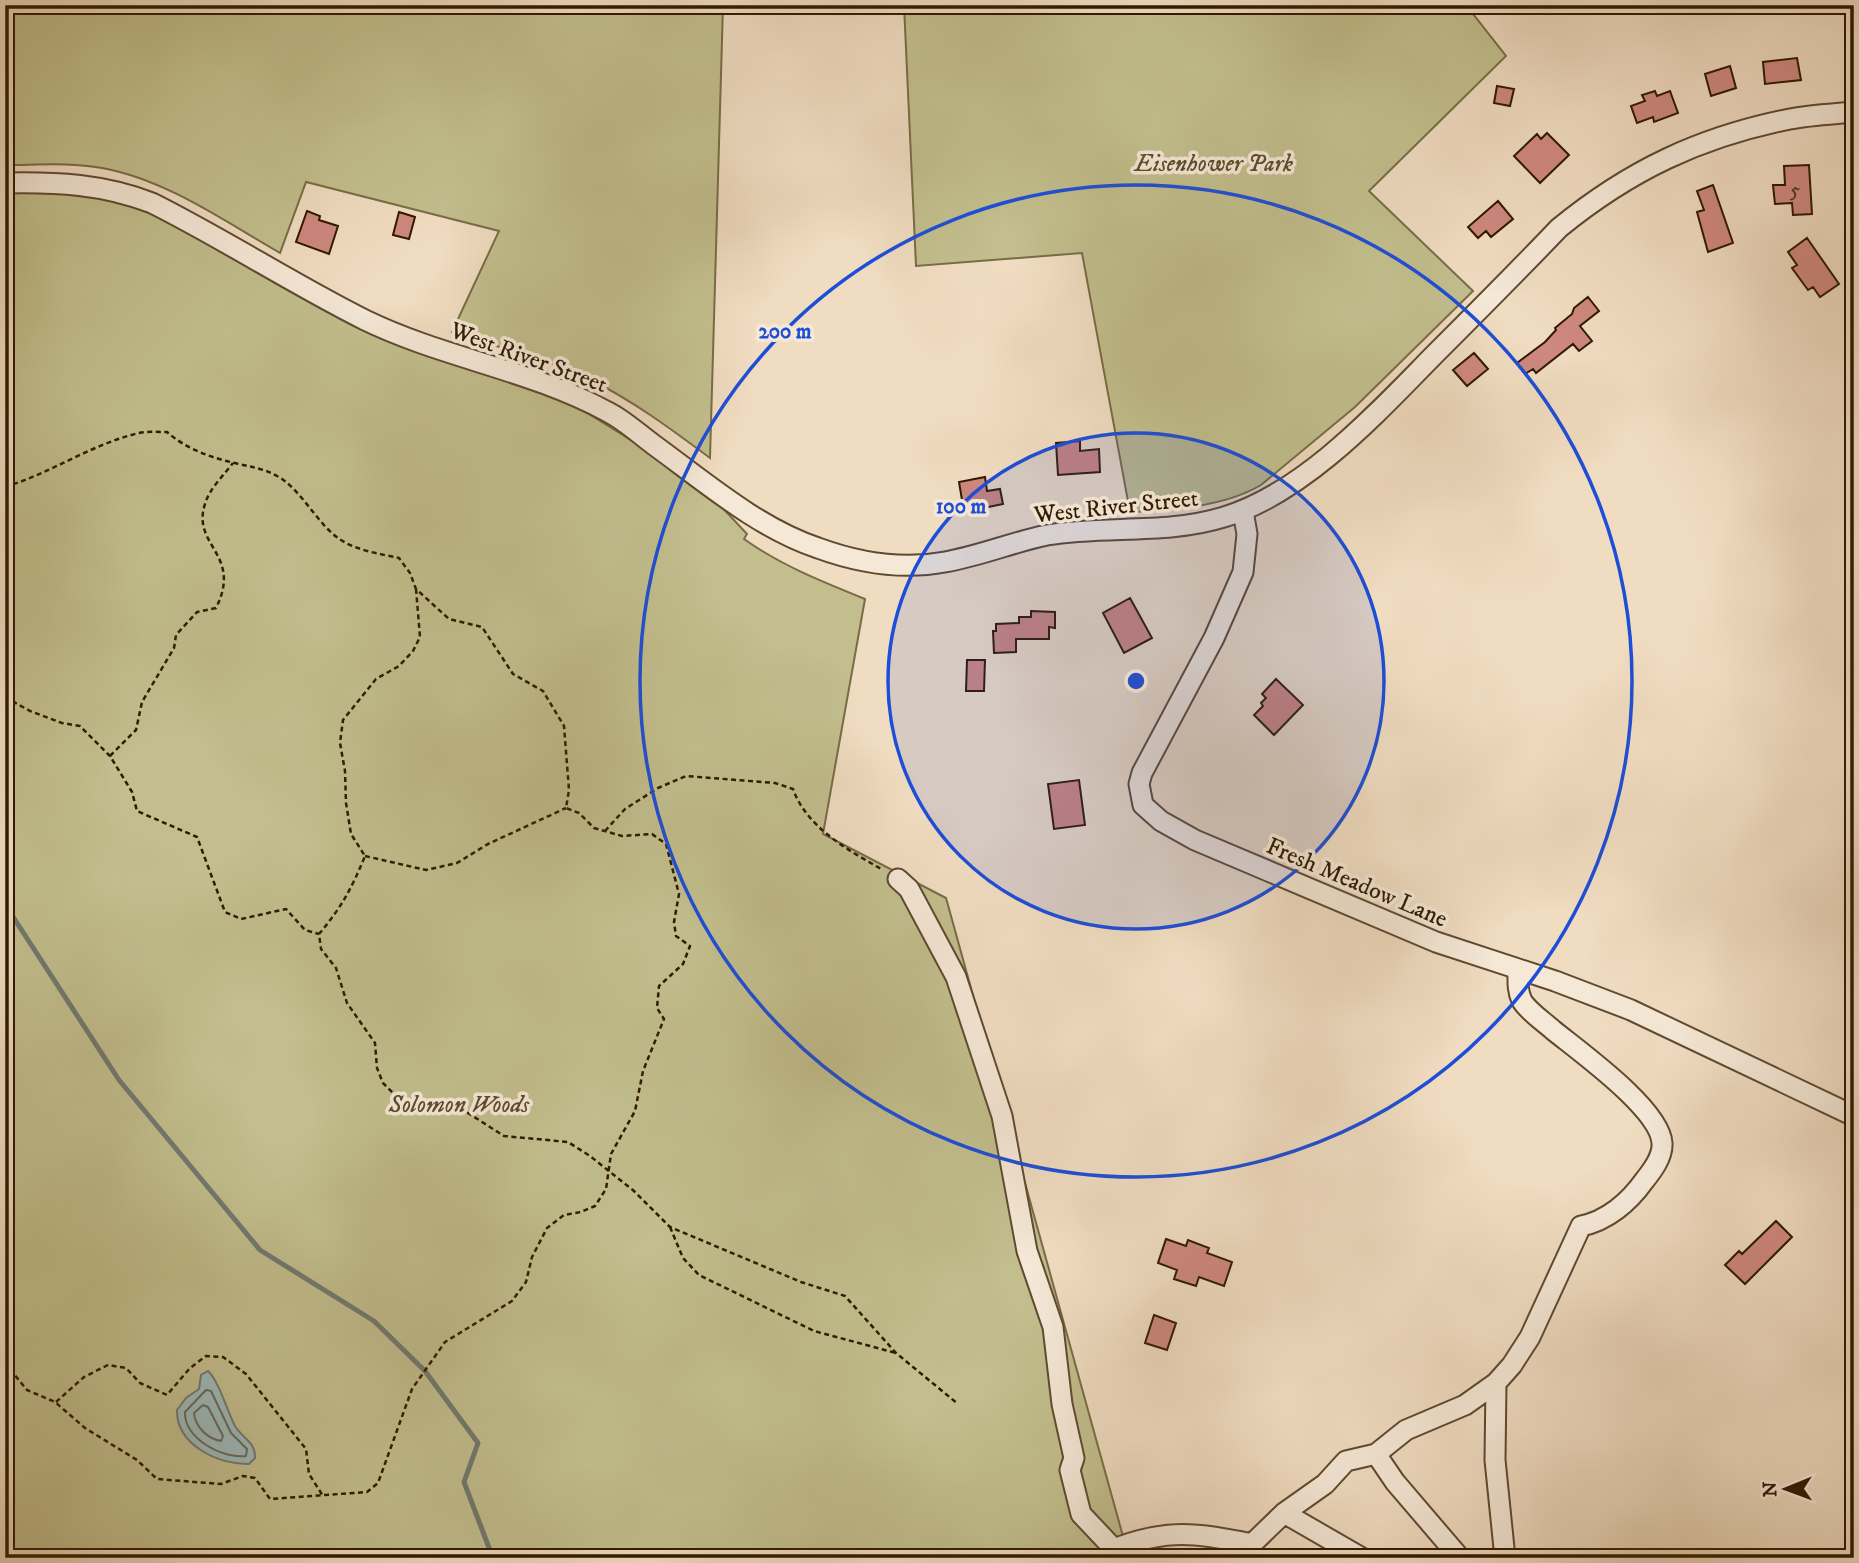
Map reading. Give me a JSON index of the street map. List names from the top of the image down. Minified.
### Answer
{"streets":{"street":["West River Street","Fresh Meadow Lane"]},"crossings":[["West River Street","Fresh Meadow Lane"]],"parks":["Eisenhower Park","Solomon Woods"],"house_numbers":["5"],"north":"left","rings":["200 m","100 m"]}
